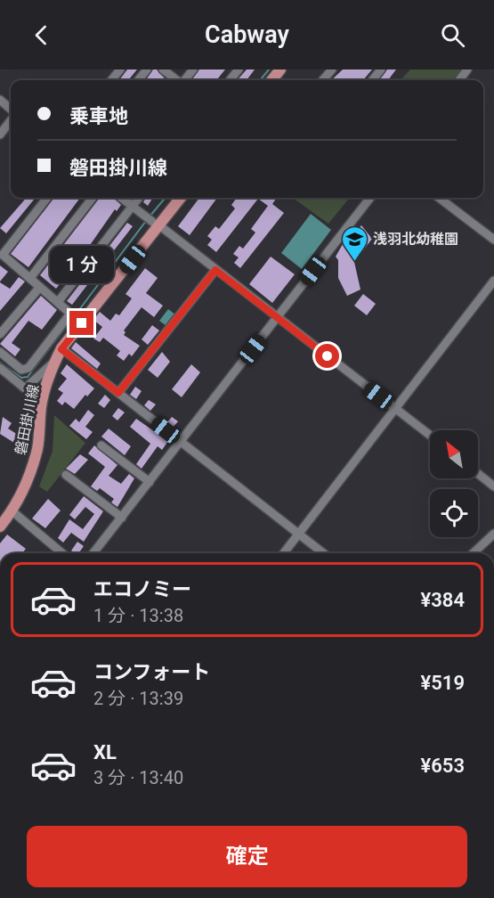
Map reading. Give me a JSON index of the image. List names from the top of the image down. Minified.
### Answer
{"streets":{"main road":["磐田掛川線"]},"places":{"school or university":["浅羽北幼稚園"]},"north":"top left","page":{"header":"Cabway","banner":["乗車地","磐田掛川線"],"bubble":"1 分","list":[{"name":"エコノミー","note":"1 分 · 13:38","value":"¥384"},{"name":"コンフォート","note":"2 分 · 13:39","value":"¥519"},{"name":"XL","note":"3 分 · 13:40","value":"¥653"}],"buttons":"確定"}}
